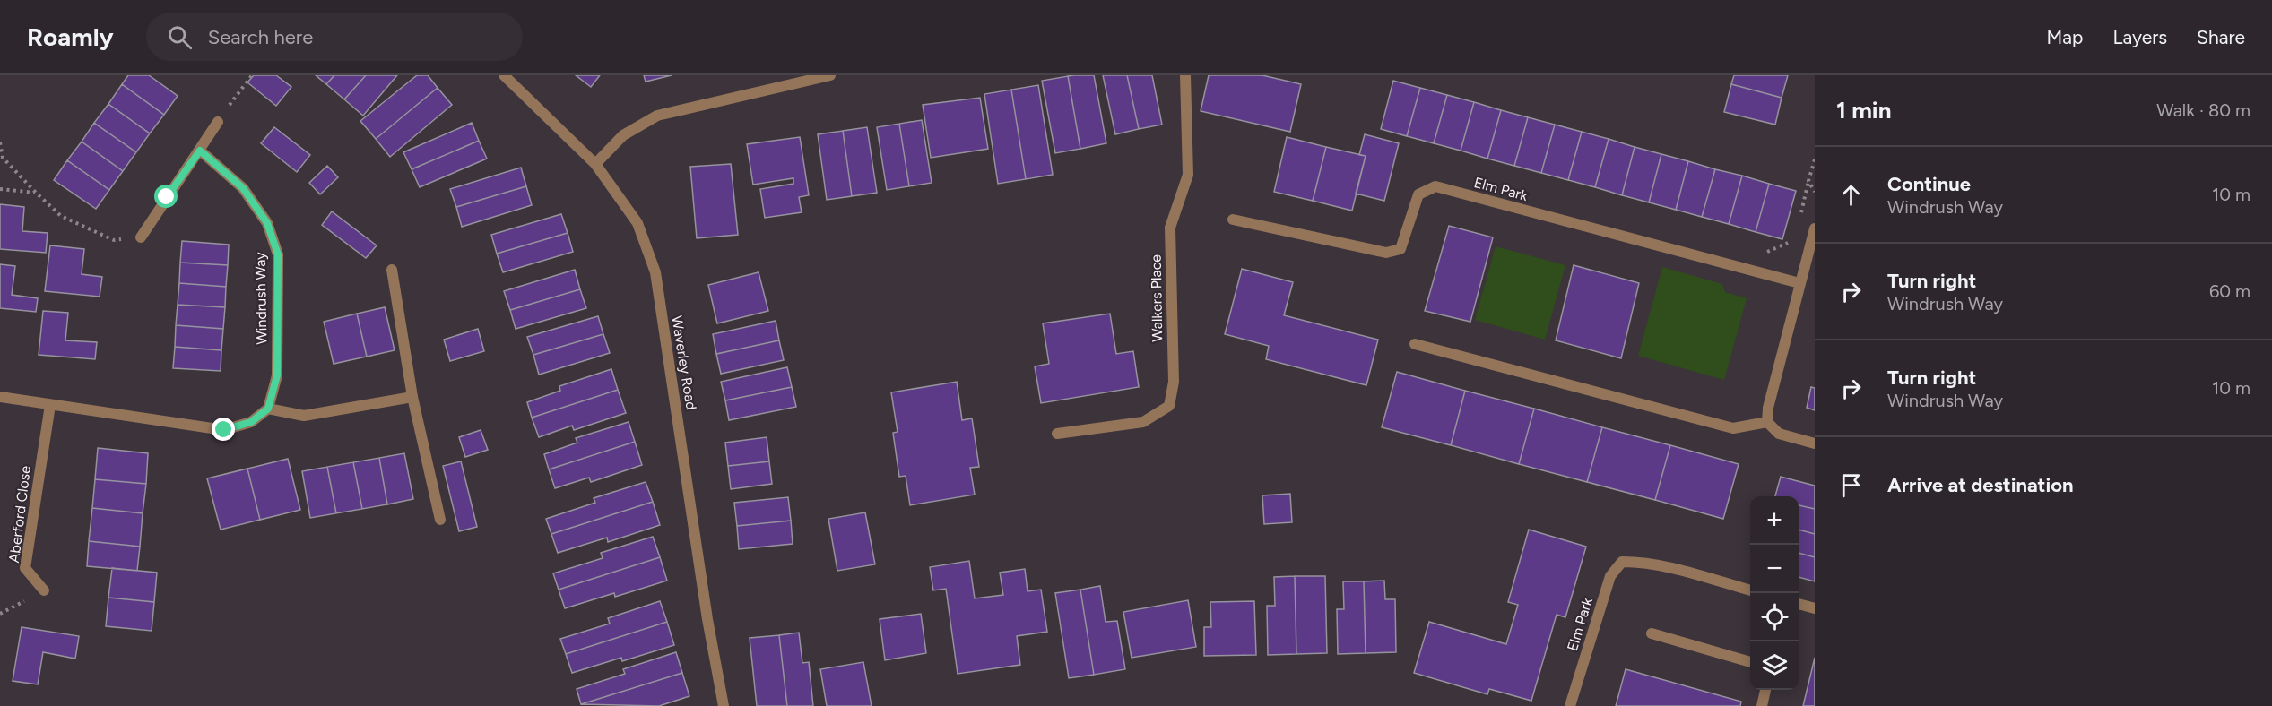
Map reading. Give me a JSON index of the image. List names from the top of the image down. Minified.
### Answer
{"streets":{"street":["Elm Park","Windrush Way","Walkers Place","Waverley Road","Aberford Close"]},"page":{"header":"Roamly","search":"Search here","nav":["Map","Layers","Share"],"heading":["1 min","Walk · 80 m"],"list":[["Continue","Windrush Way","10 m"],["Turn right","Windrush Way","60 m"],["Turn right","Windrush Way","10 m"],"Arrive at destination"],"map_buttons":["+","−"]}}
